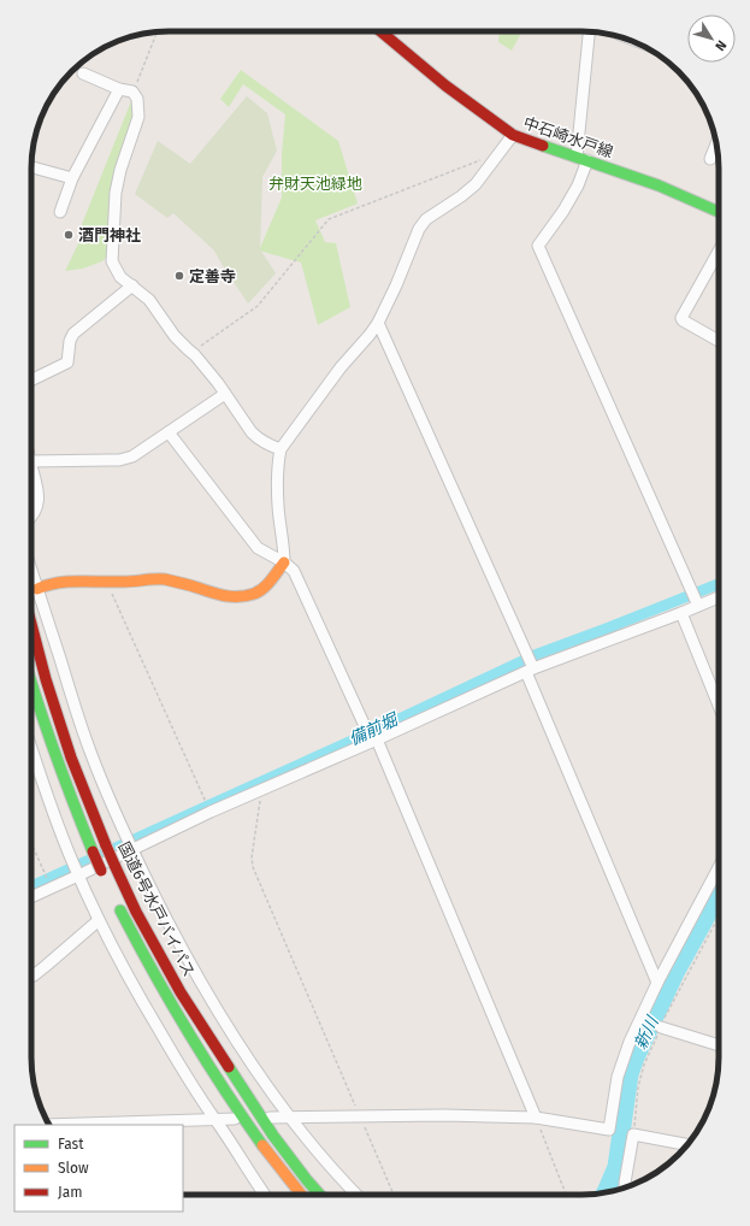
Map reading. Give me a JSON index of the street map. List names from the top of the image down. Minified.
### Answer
{"streets":{"main road":["中石崎水戸線","国道6号水戸バイパス"]},"water":["備前堀","新川"],"parks":["弁財天池緑地"],"places":["酒門神社","定善寺"],"legend":["Fast","Slow","Jam"],"north":"bottom right"}
